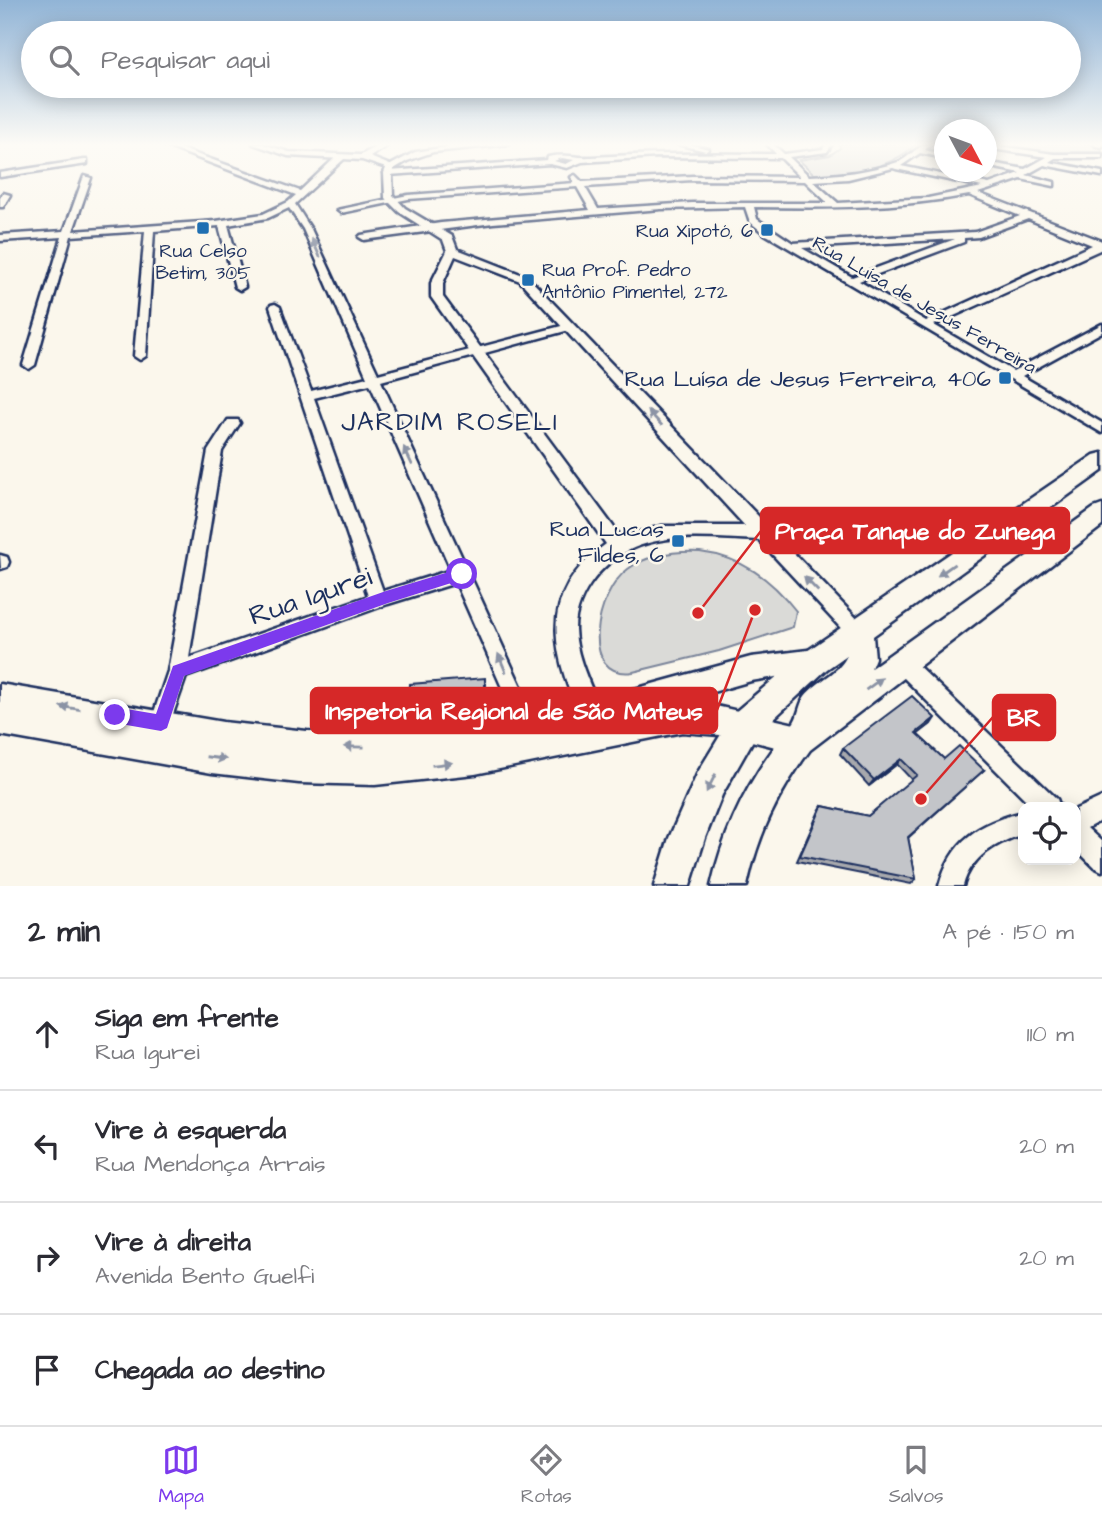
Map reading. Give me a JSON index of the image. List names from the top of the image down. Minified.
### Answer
{"streets":{"street":["Rua Luísa de Jesus Ferreira","Rua Igurei"]},"districts":["JARDIM ROSELI"],"places":{"transit":["Rua Celso Betim, 305","Rua Xipotó, 6","Rua Prof. Pedro Antônio Pimentel, 272","Rua Luísa de Jesus Ferreira, 406","Rua Lucas Fildes, 6"],"other":["Inspetoria Regional de São Mateus","Praça Tanque do Zunega","BR"]},"north":"bottom right","page":{"search":"Pesquisar aqui","heading":["2 min","A pé · 150 m"],"list":[["Siga em frente","Rua Igurei","110 m"],["Vire à esquerda","Rua Mendonça Arrais","20 m"],["Vire à direita","Avenida Bento Guelfi","20 m"],"Chegada ao destino"],"nav":["Mapa","Rotas","Salvos"]}}
